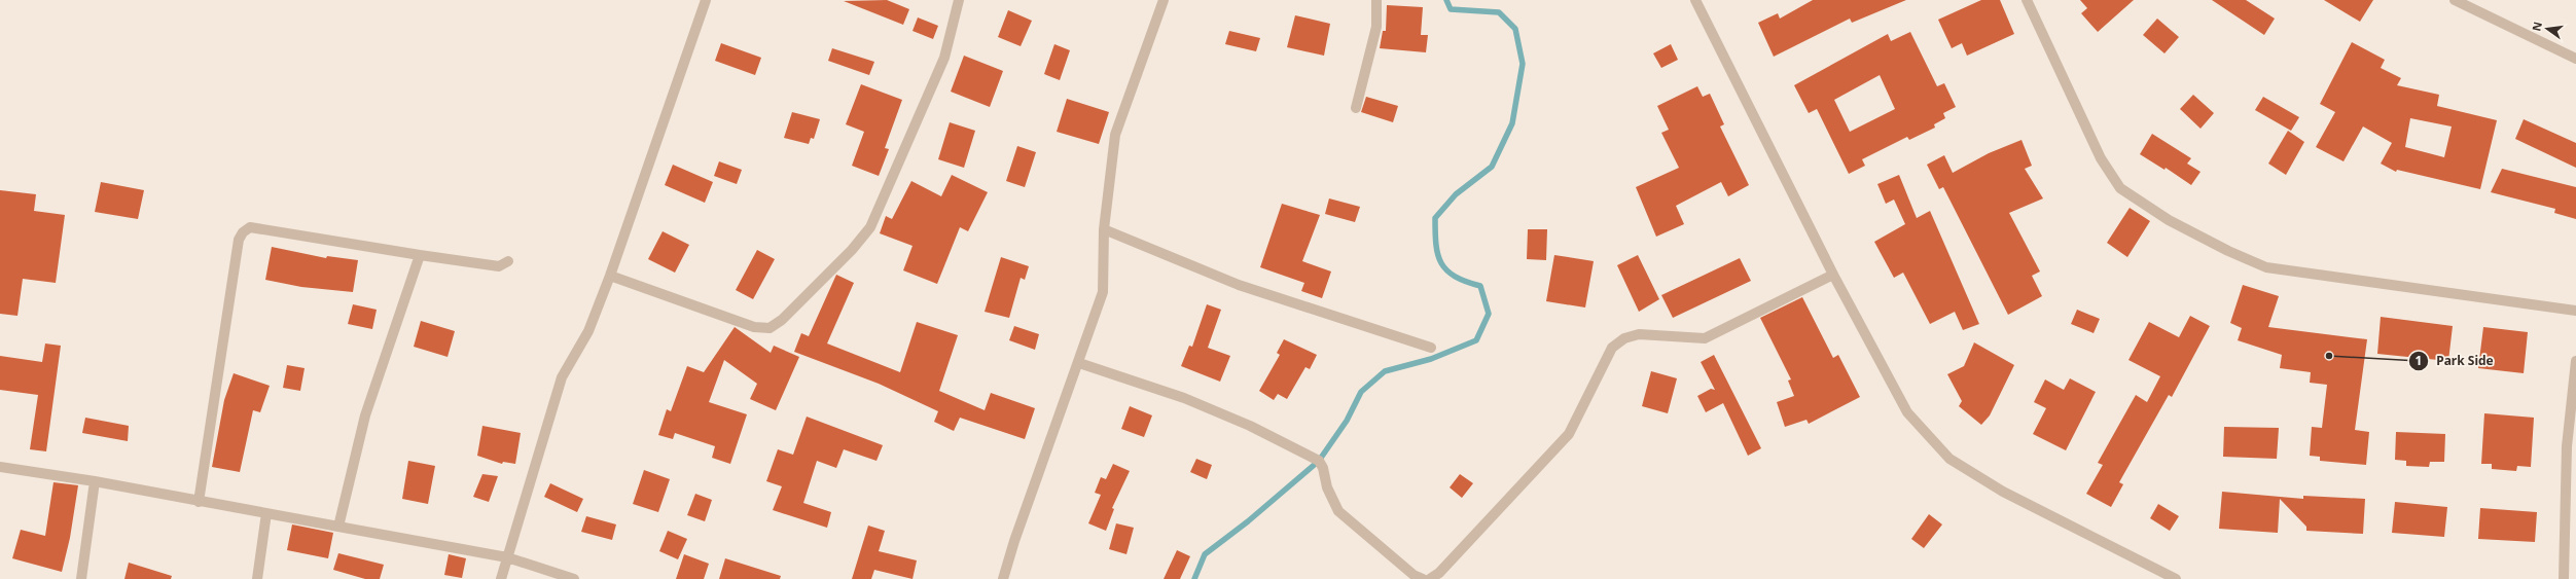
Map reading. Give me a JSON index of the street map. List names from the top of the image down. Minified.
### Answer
{"places":["Park Side"],"north":"left"}
